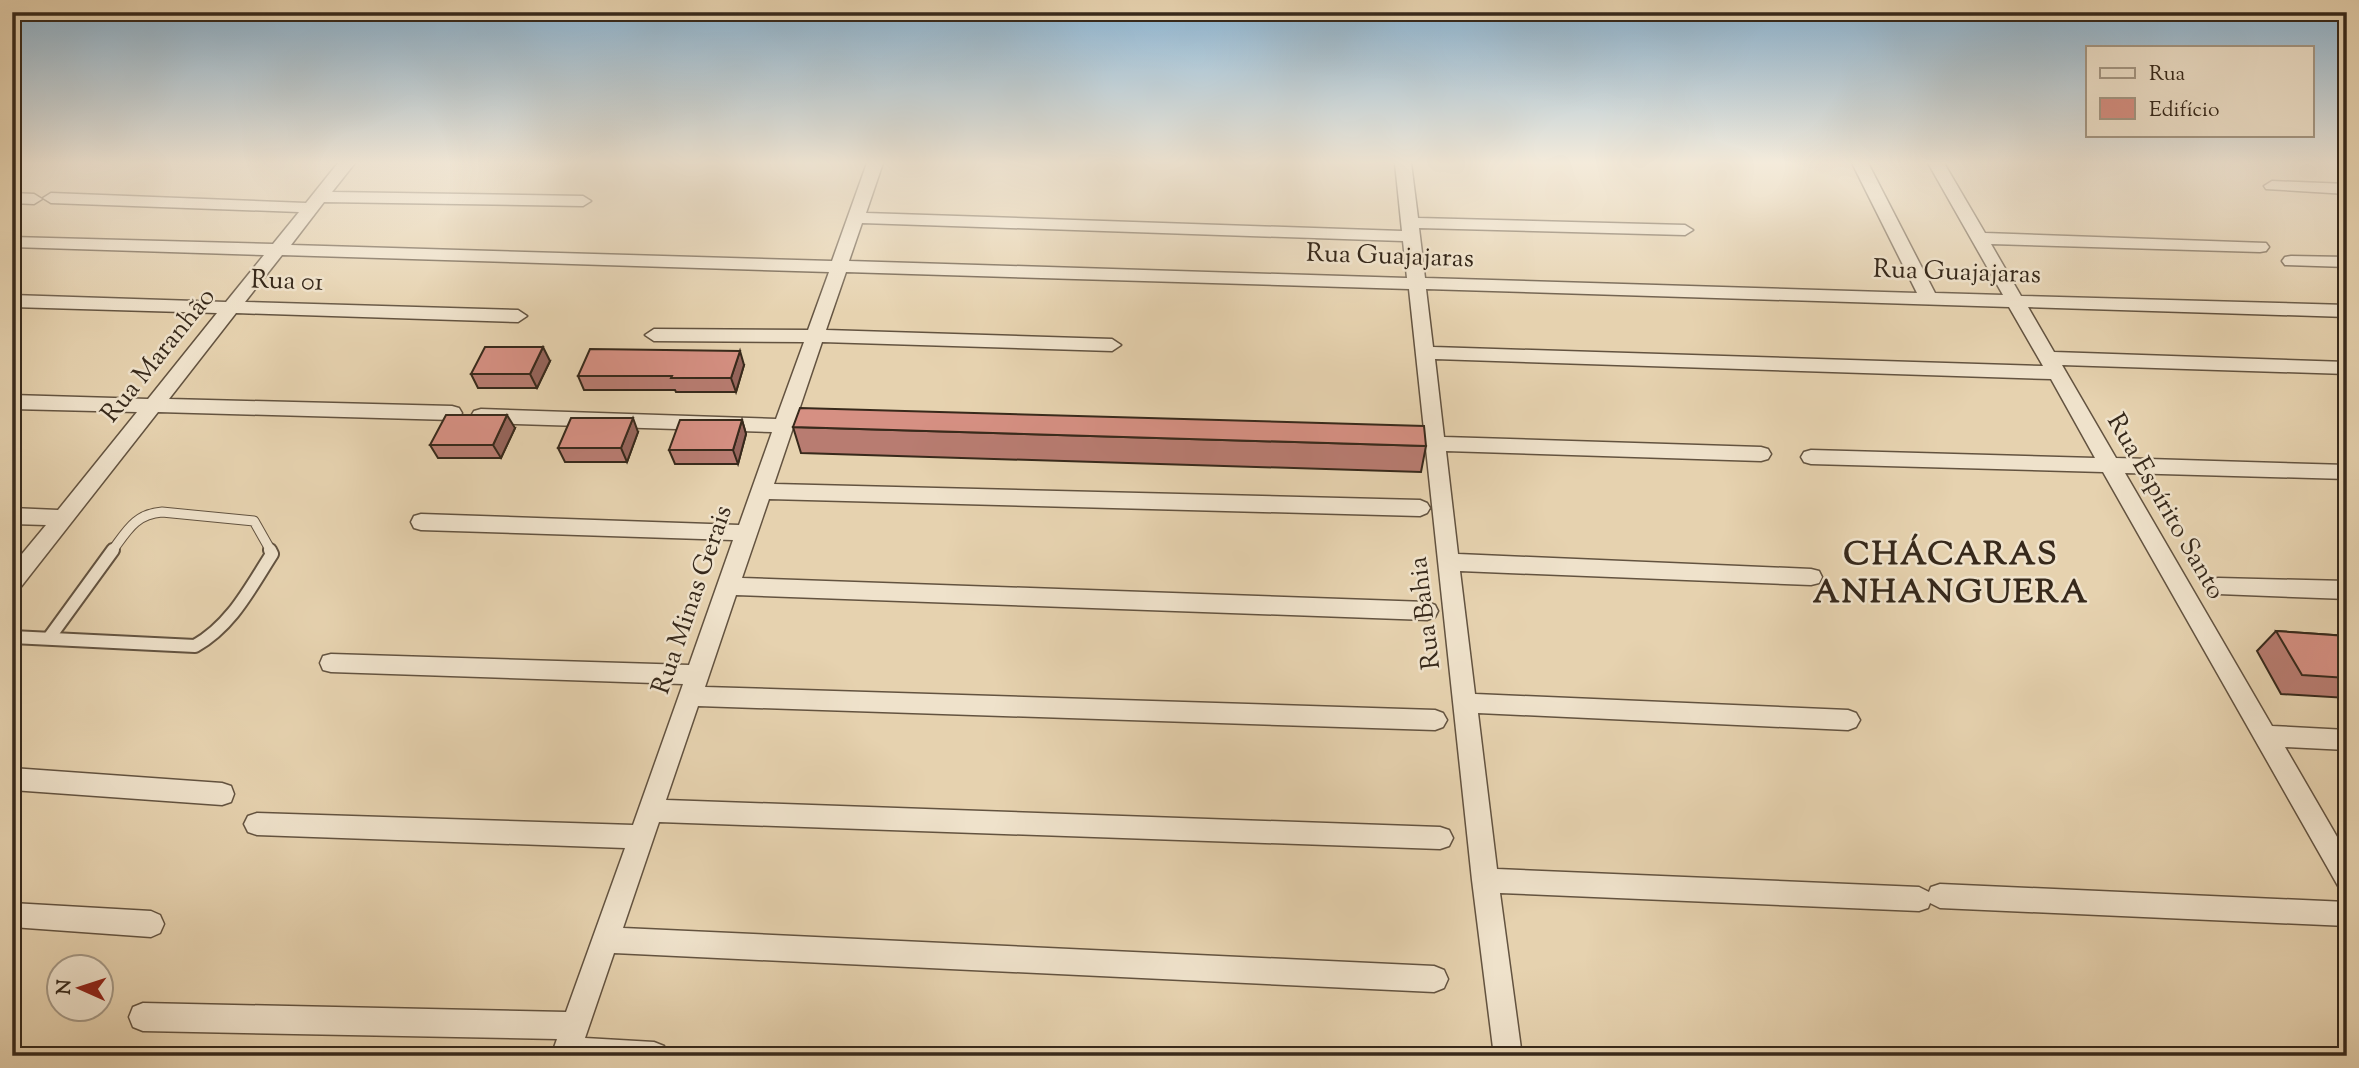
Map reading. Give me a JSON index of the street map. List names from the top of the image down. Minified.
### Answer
{"streets":{"street":["Rua Guajajaras","Rua 01","Rua Maranhão","Rua Espírito Santo","Rua Minas Gerais","Rua Bahia"]},"crossings":[["Rua Guajajaras","Rua Maranhão"],["Rua Guajajaras","Rua Espírito Santo"],["Rua Guajajaras","Rua Minas Gerais"],["Rua Guajajaras","Rua Bahia"],["Rua 01","Rua Maranhão"]],"districts":["CHÁCARAS ANHANGUERA"],"legend":["Rua","Edifício"],"north":"left"}
